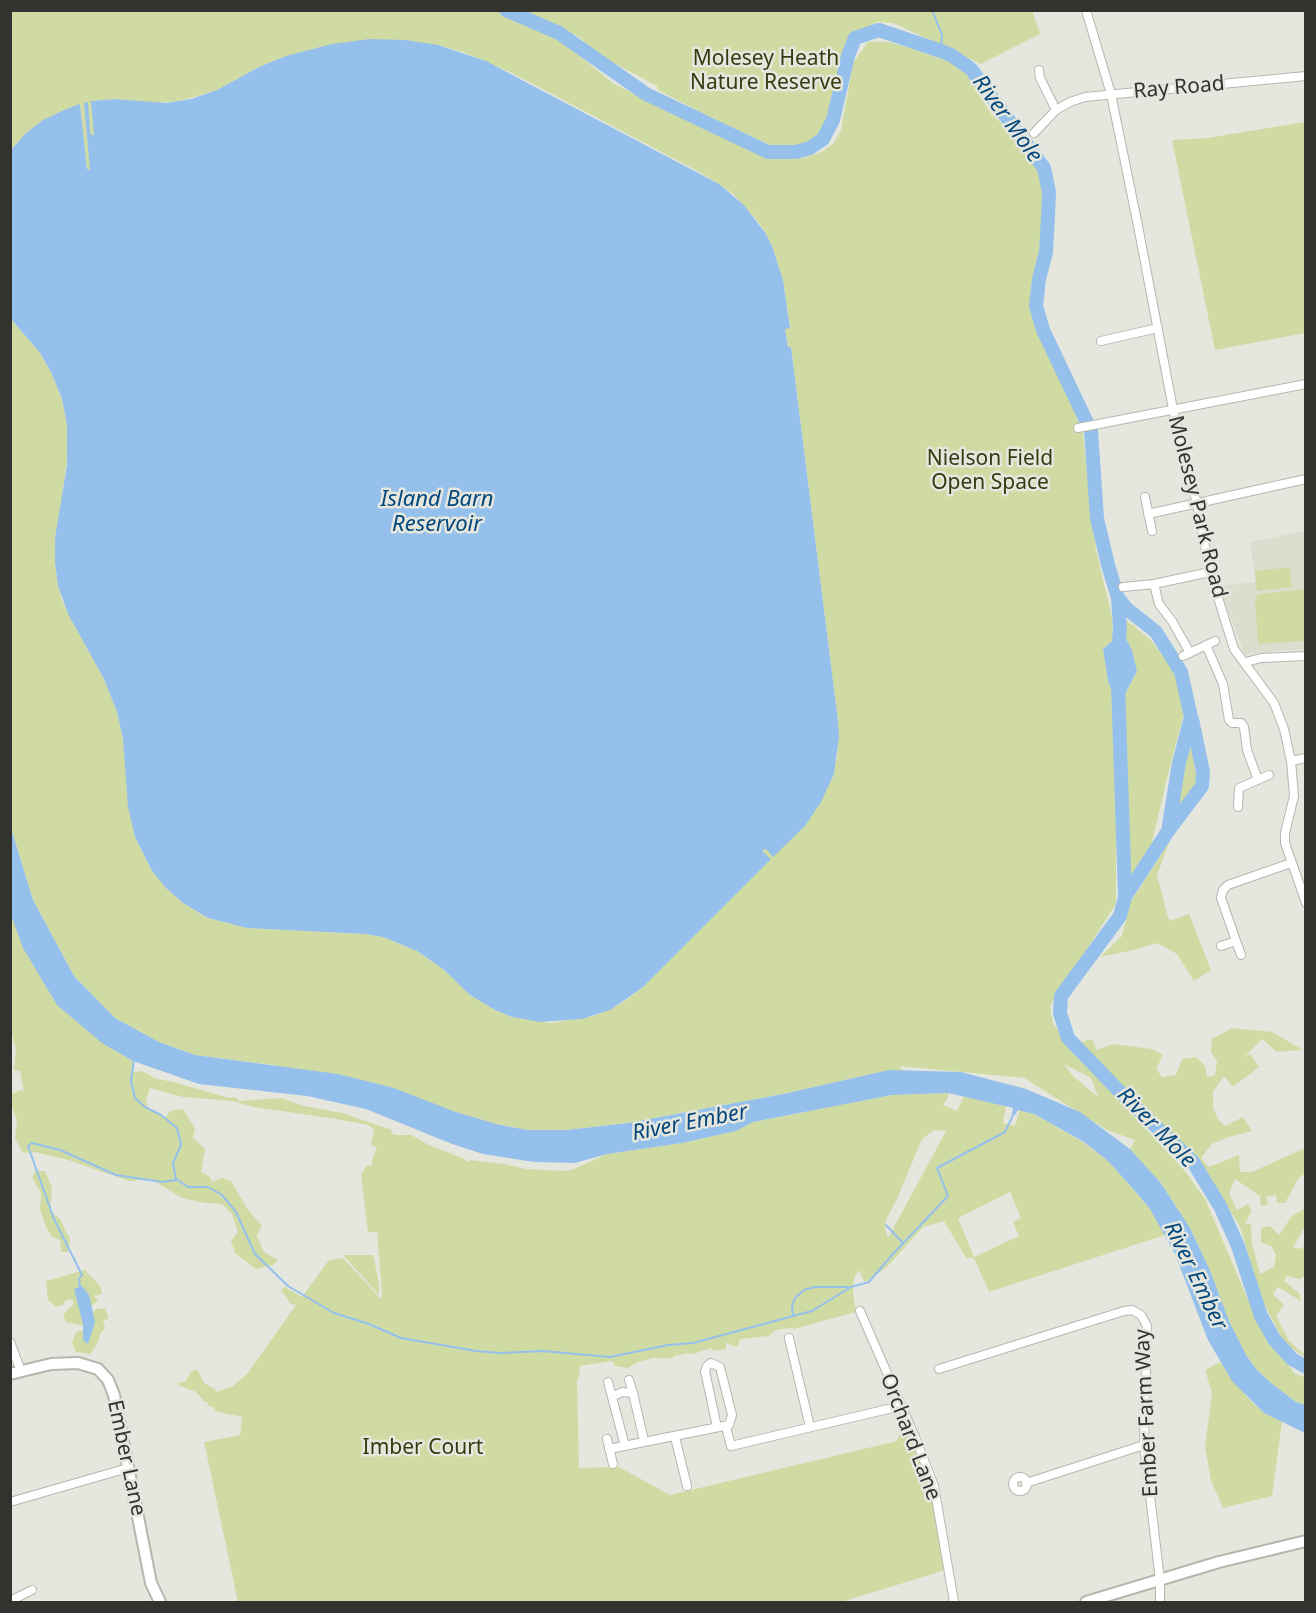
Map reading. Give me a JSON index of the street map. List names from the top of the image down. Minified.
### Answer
{"streets":{"main road":["Ember Lane"],"street":["Ray Road","Molesey Park Road","Ember Farm Way","Orchard Lane"]},"crossings":[["Ray Road","Molesey Park Road"]],"water":["River Mole","Island Barn Reservoir","River Ember"],"parks":["Molesey Heath Nature Reserve","Nielson Field Open Space","Imber Court"]}
